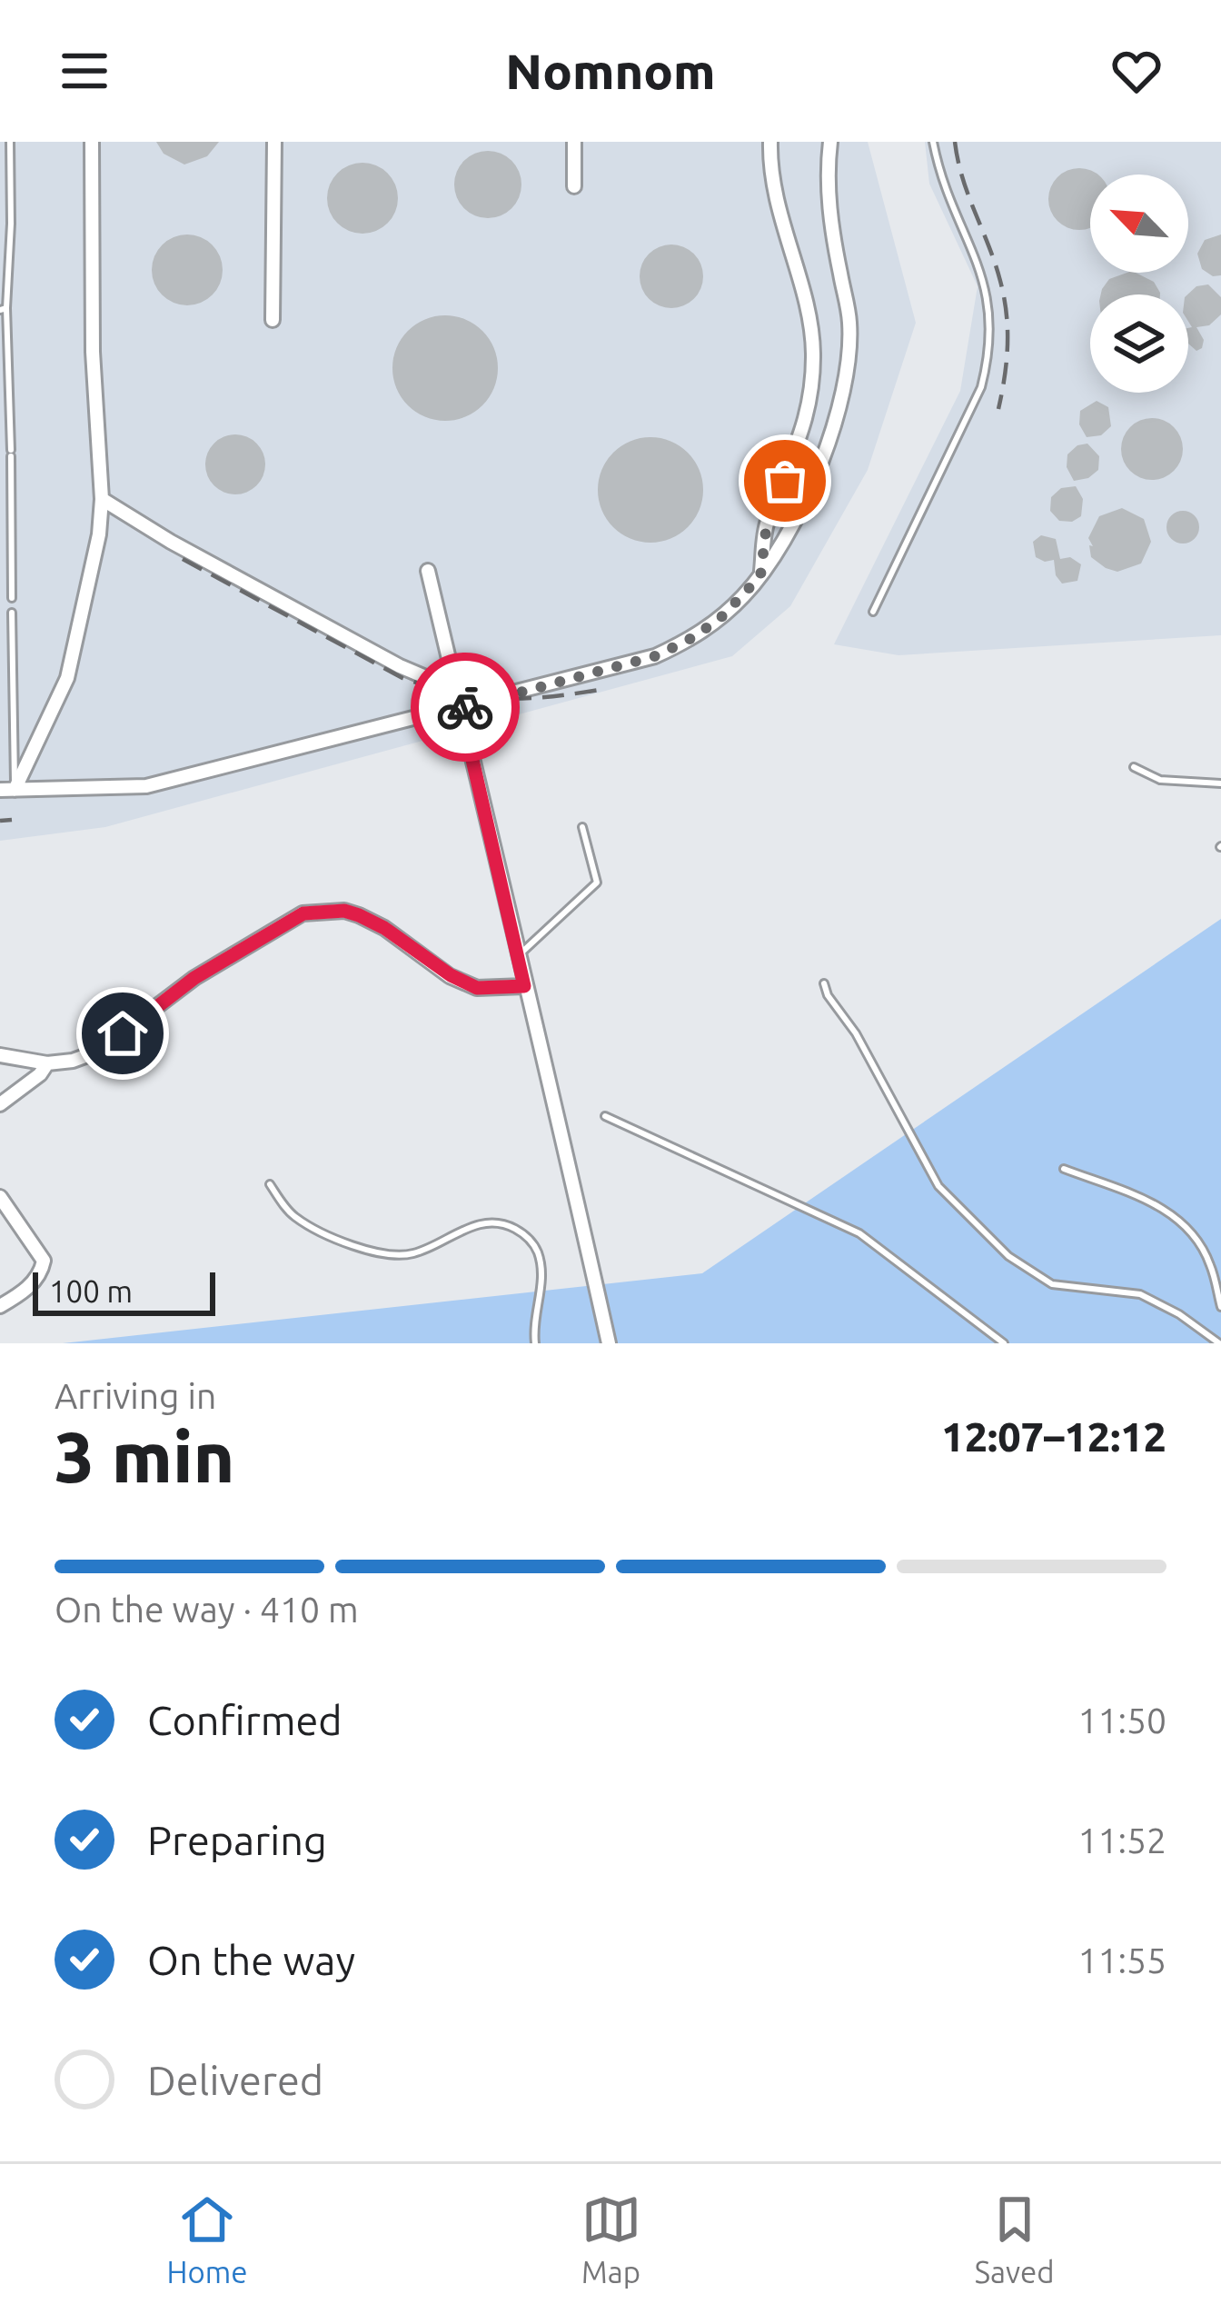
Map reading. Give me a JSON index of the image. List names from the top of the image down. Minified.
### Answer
{"scale_bar":"100 m","north":"top left","page":{"header":"Nomnom","scale":"100 m","heading":["3 min","Arriving in","12:07–12:12"],"bar":"On the way · 410 m","list":[["Confirmed","11:50"],["Preparing","11:52"],["On the way","11:55"],"Delivered"],"tabs":["Home","Map","Saved"]}}
